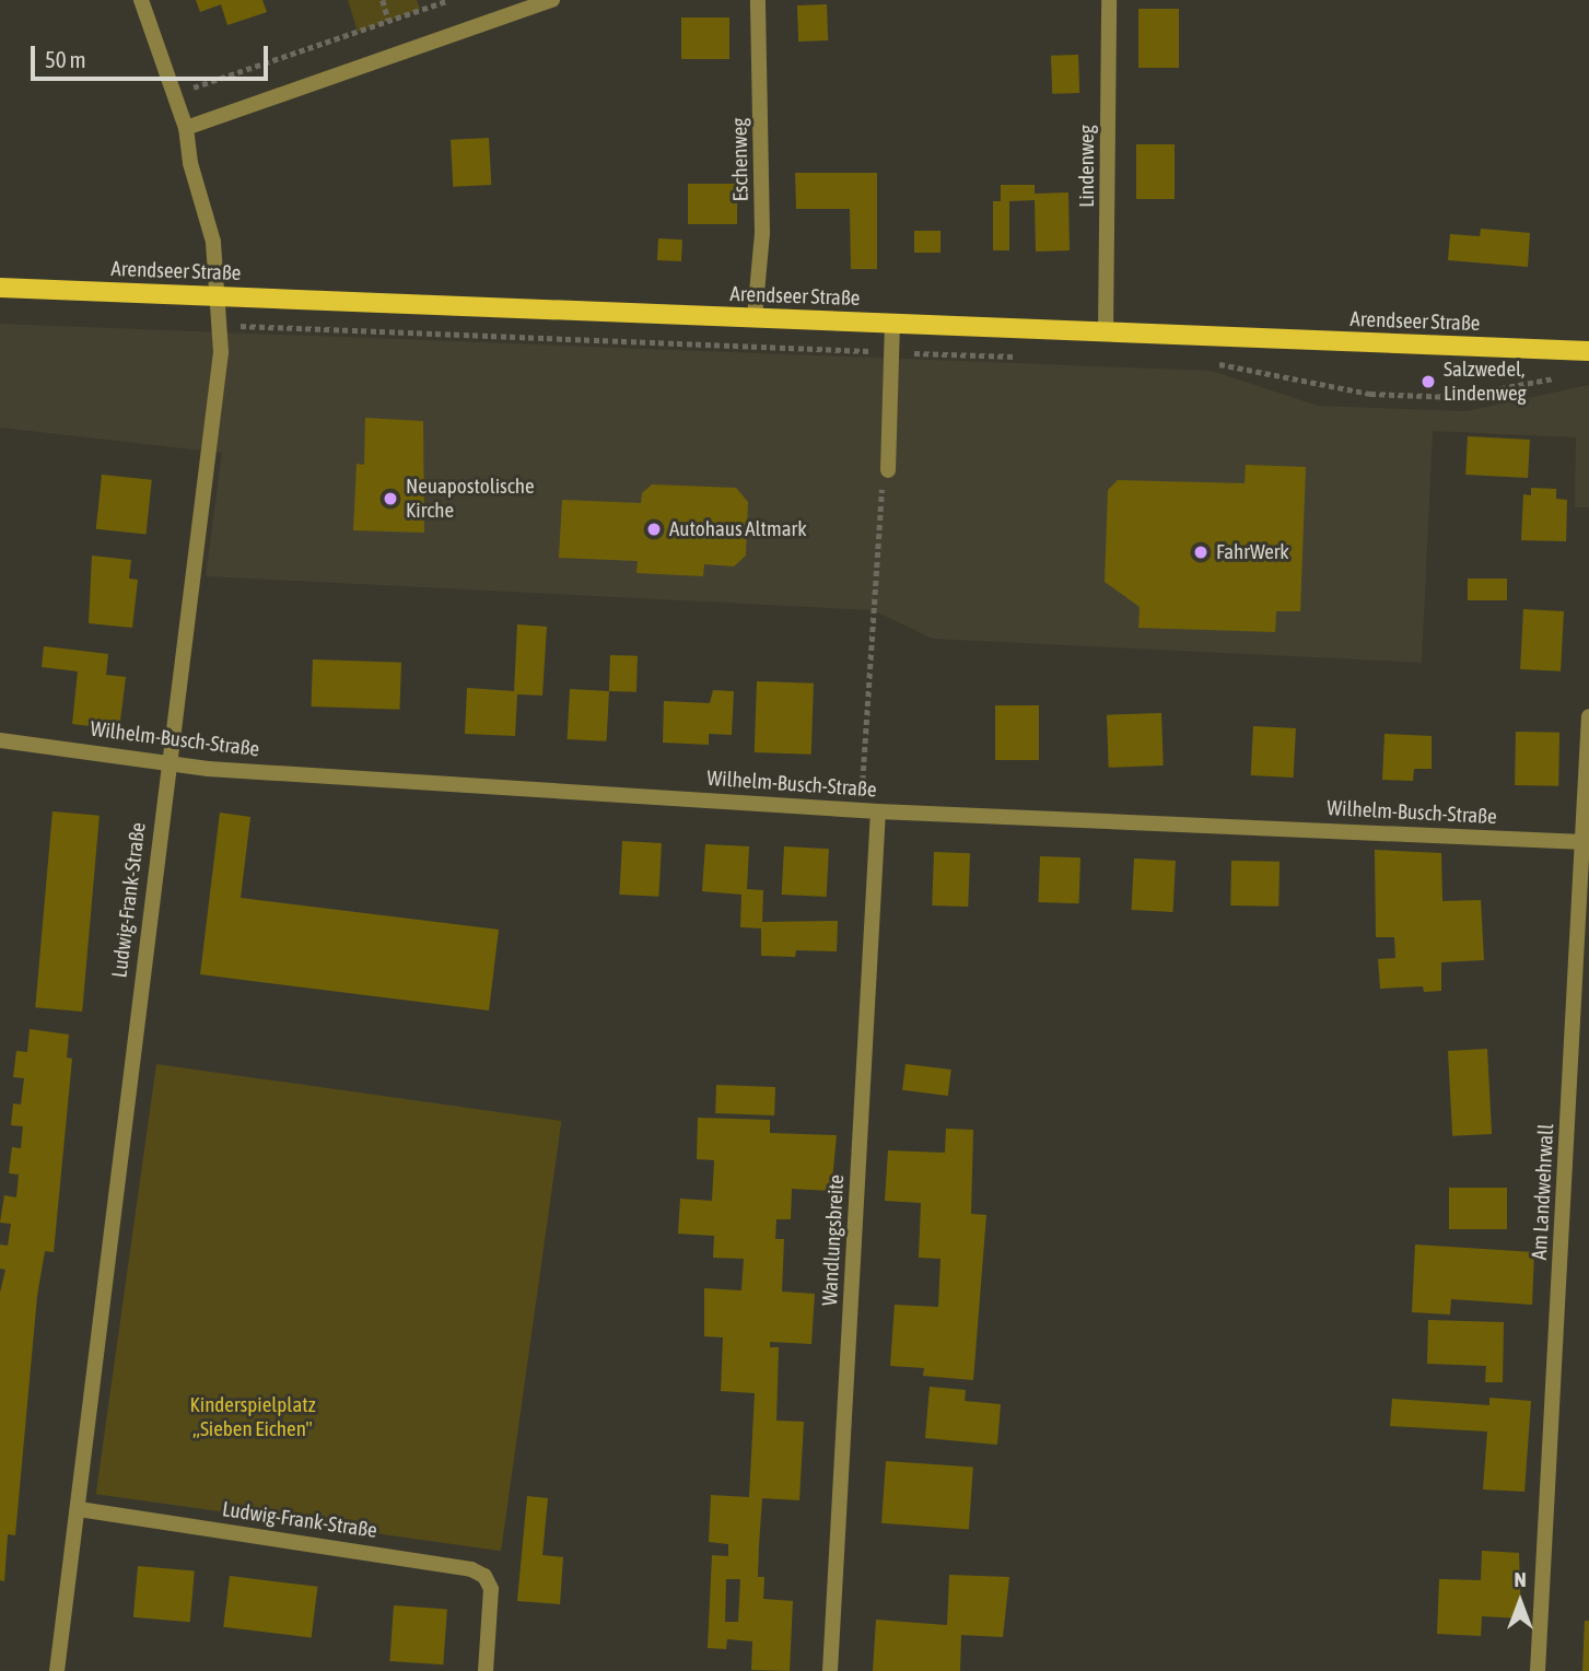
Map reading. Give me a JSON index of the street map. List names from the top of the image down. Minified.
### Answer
{"streets":{"main road":["Arendseer Straße"],"street":["Eschenweg","Lindenweg","Wilhelm-Busch-Straße","Ludwig-Frank-Straße","Am Landwehrwall","Wandlungsbreite"]},"crossings":[["Eschenweg","Arendseer Straße"],["Lindenweg","Arendseer Straße"],["Arendseer Straße","Ludwig-Frank-Straße"],["Wilhelm-Busch-Straße","Ludwig-Frank-Straße"],["Wilhelm-Busch-Straße","Am Landwehrwall"],["Wilhelm-Busch-Straße","Wandlungsbreite"]],"parks":["Kinderspielplatz „Sieben Eichen\""],"places":["Salzwedel, Lindenweg","Neuapostolische Kirche","Autohaus Altmark","FahrWerk"],"scale_bar":"50 m","north":"top"}
